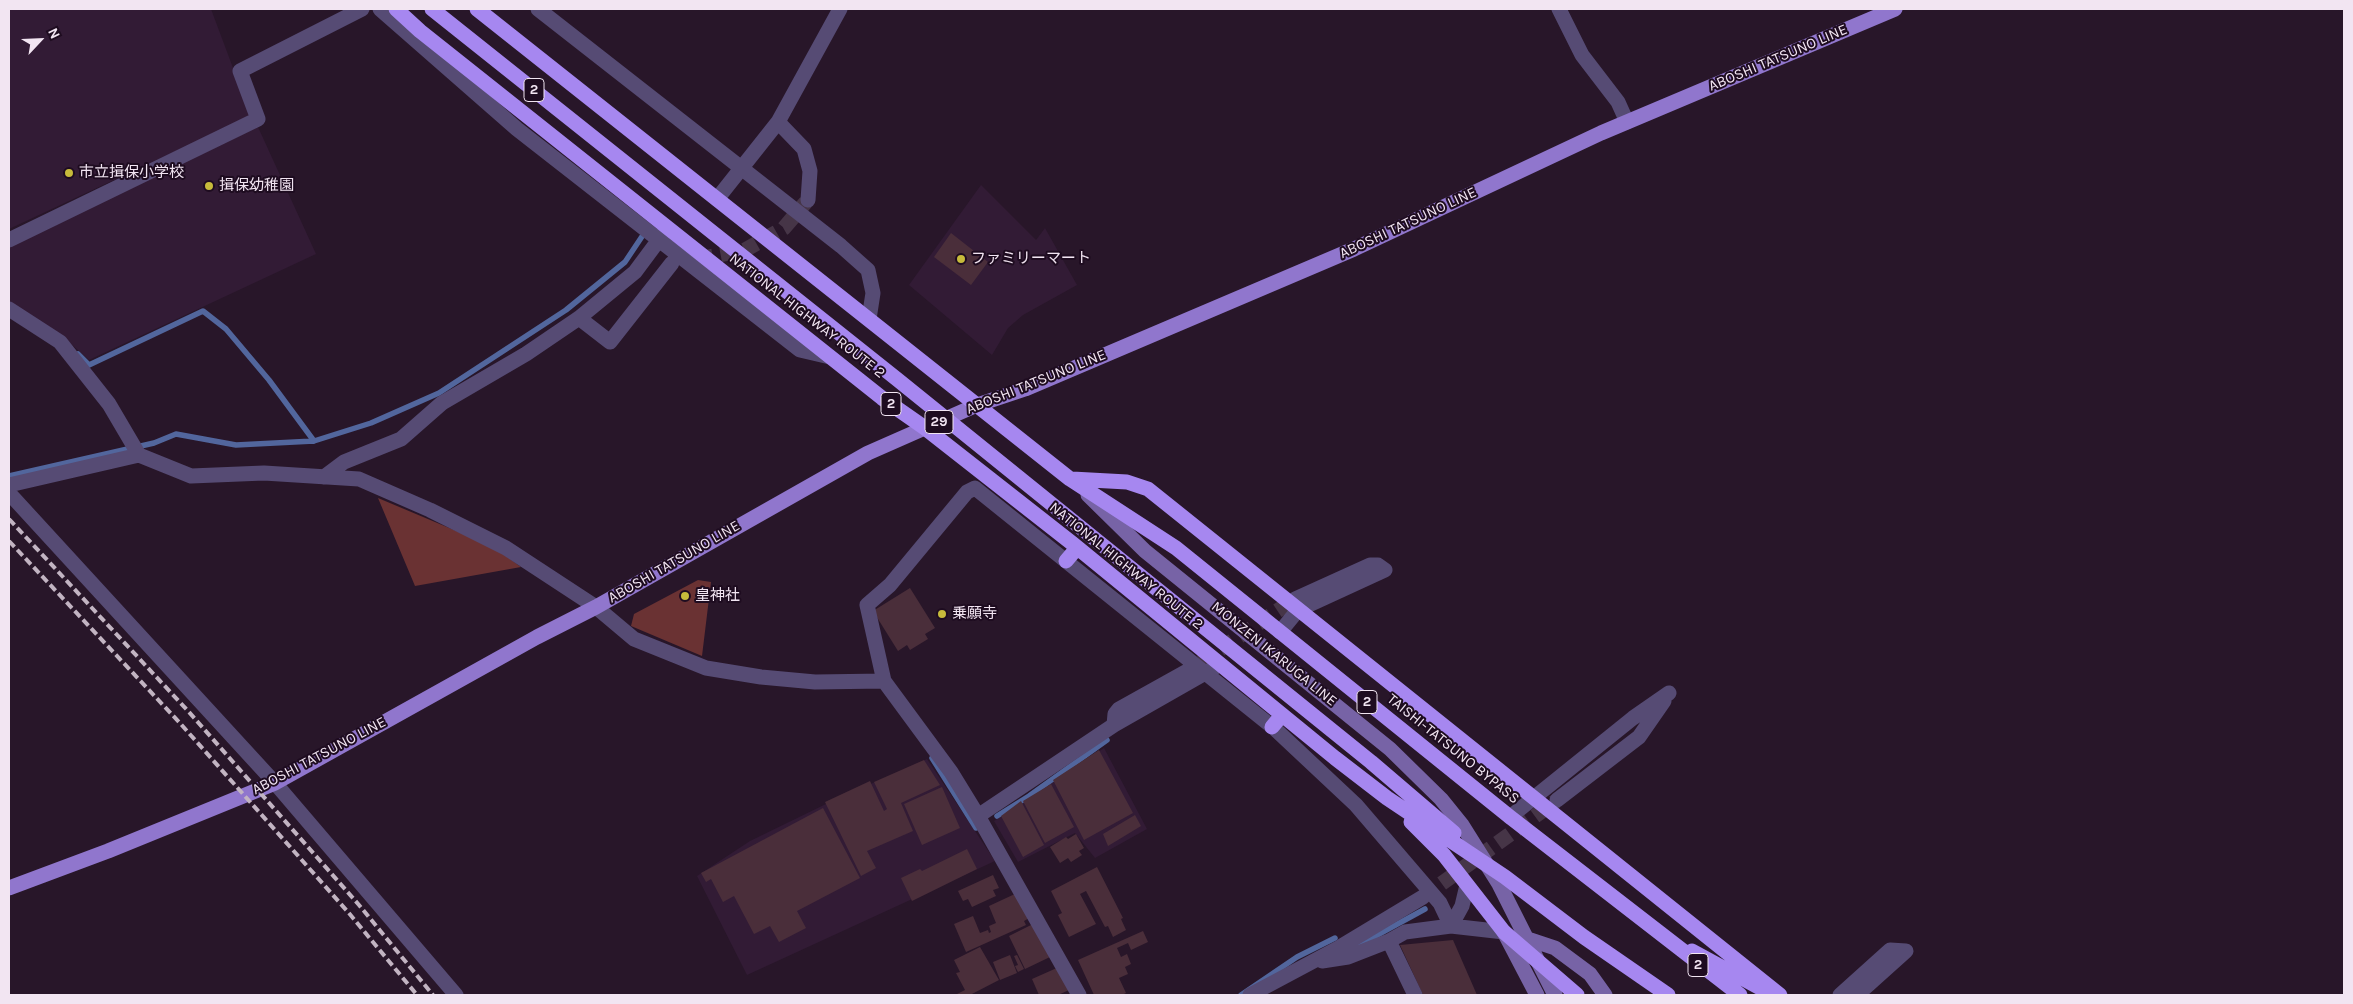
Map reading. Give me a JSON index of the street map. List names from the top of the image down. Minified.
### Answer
{"streets":{"highway":["2","NATIONAL HIGHWAY ROUTE 2","TAISHI-TATSUNO BYPASS"],"main road":["ABOSHI TATSUNO LINE","29","MONZEN IKARUGA LINE"]},"crossings":[["ABOSHI TATSUNO LINE","2"],["ABOSHI TATSUNO LINE","NATIONAL HIGHWAY ROUTE 2"],["2","NATIONAL HIGHWAY ROUTE 2"],["2","MONZEN IKARUGA LINE"],["2","TAISHI-TATSUNO BYPASS"],["MONZEN IKARUGA LINE","TAISHI-TATSUNO BYPASS"]],"places":["市立揖保小学校","揖保幼稚園","ファミリーマート","皇神社","乗願寺"],"north":"top right"}
